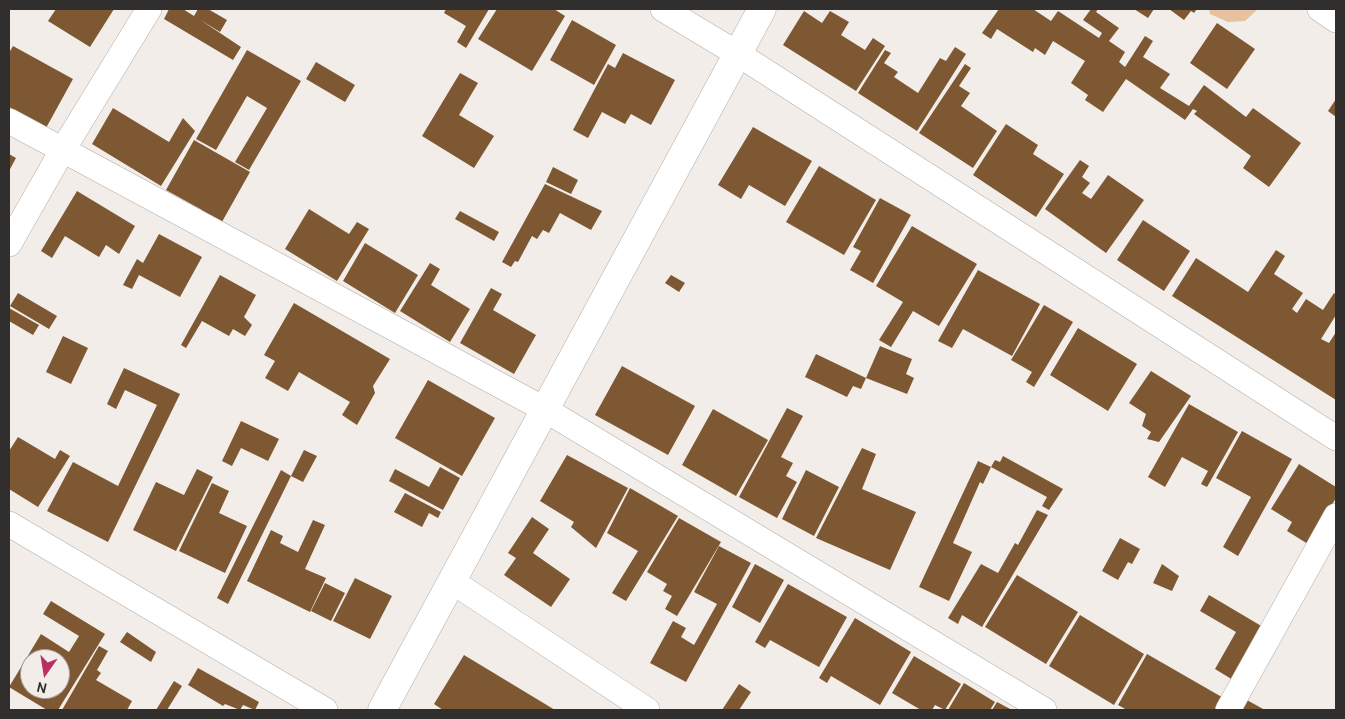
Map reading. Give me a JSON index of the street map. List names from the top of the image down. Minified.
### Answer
{"north":"bottom"}
